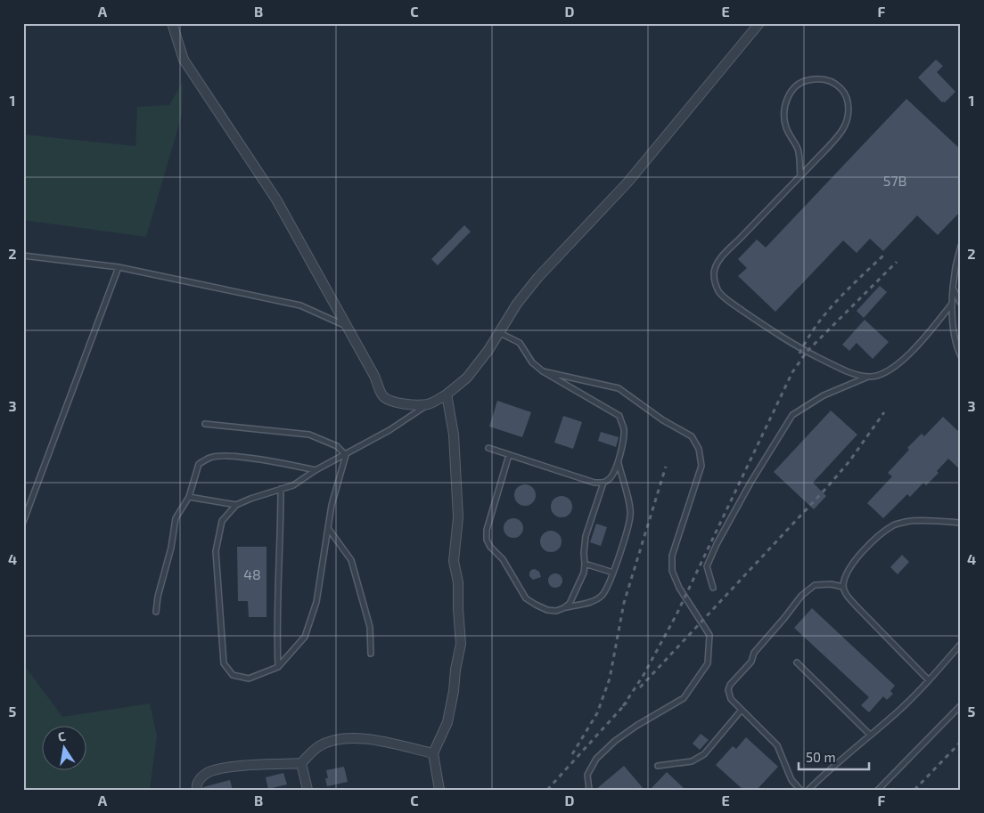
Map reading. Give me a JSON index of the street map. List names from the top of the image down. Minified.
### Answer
{"house_numbers":["57В","48"],"scale_bar":"50 m","north":"top","grid":{"columns":["A","B","C","D","E","F"],"rows":["1","2","3","4","5"]}}
